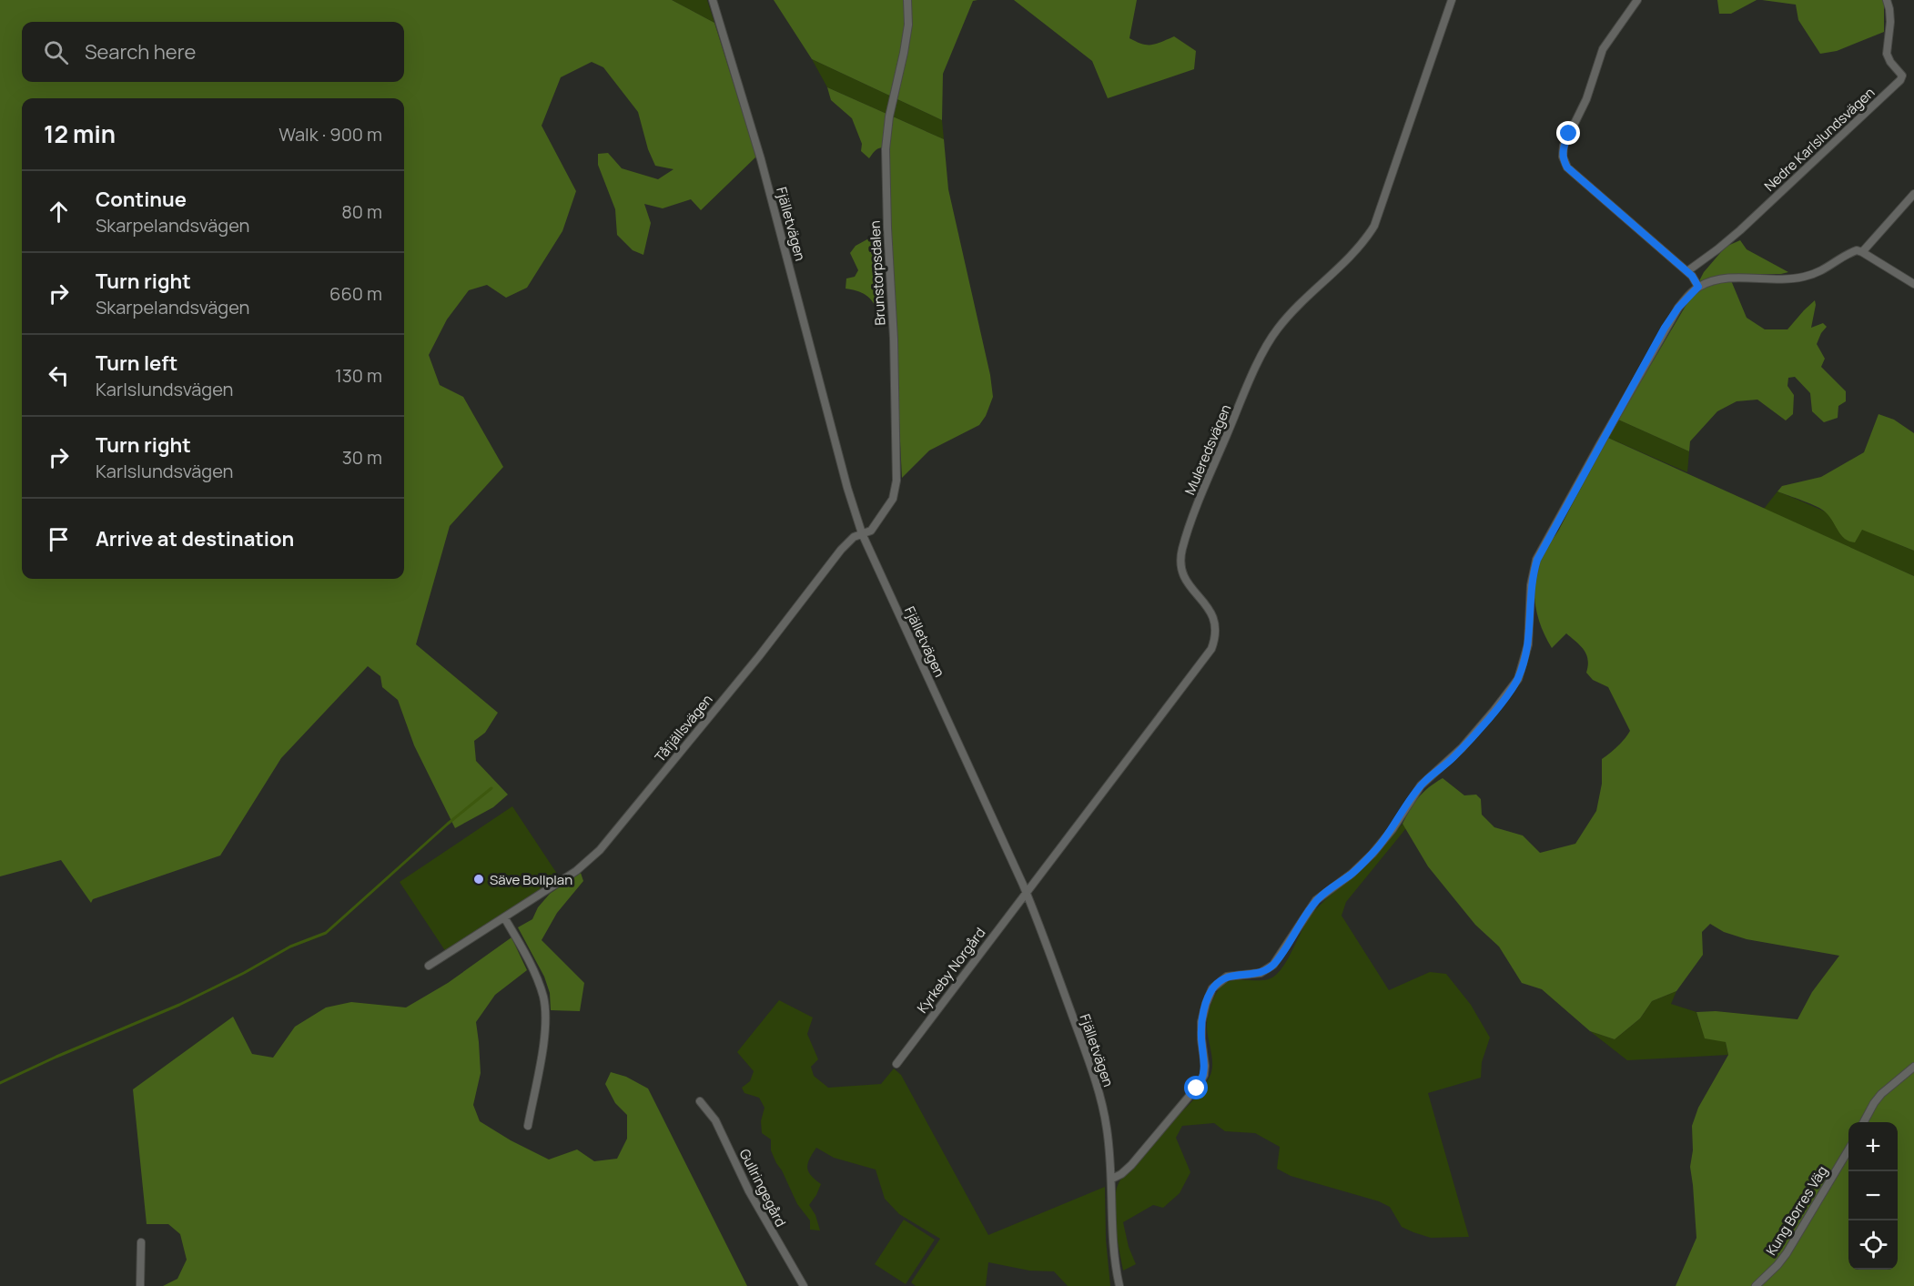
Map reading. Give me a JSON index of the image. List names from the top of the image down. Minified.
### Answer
{"streets":{"street":["Nedre Karlslundsvägen","Fjälletvägen","Brunstorpsdalen","Muleredsvägen","Tåfjällsvägen","Kyrkeby Norgård","Gullringegård","Kung Borres Väg"]},"crossings":[["Fjälletvägen","Brunstorpsdalen"],["Fjälletvägen","Muleredsvägen"],["Fjälletvägen","Tåfjällsvägen"],["Fjälletvägen","Kyrkeby Norgård"],["Brunstorpsdalen","Tåfjällsvägen"],["Muleredsvägen","Kyrkeby Norgård"]],"places":["Säve Bollplan"],"page":{"search":"Search here","heading":["12 min","Walk · 900 m"],"list":[["Continue","Skarpelandsvägen","80 m"],["Turn right","Skarpelandsvägen","660 m"],["Turn left","Karlslundsvägen","130 m"],["Turn right","Karlslundsvägen","30 m"],"Arrive at destination"],"map_buttons":["+","−"]}}
